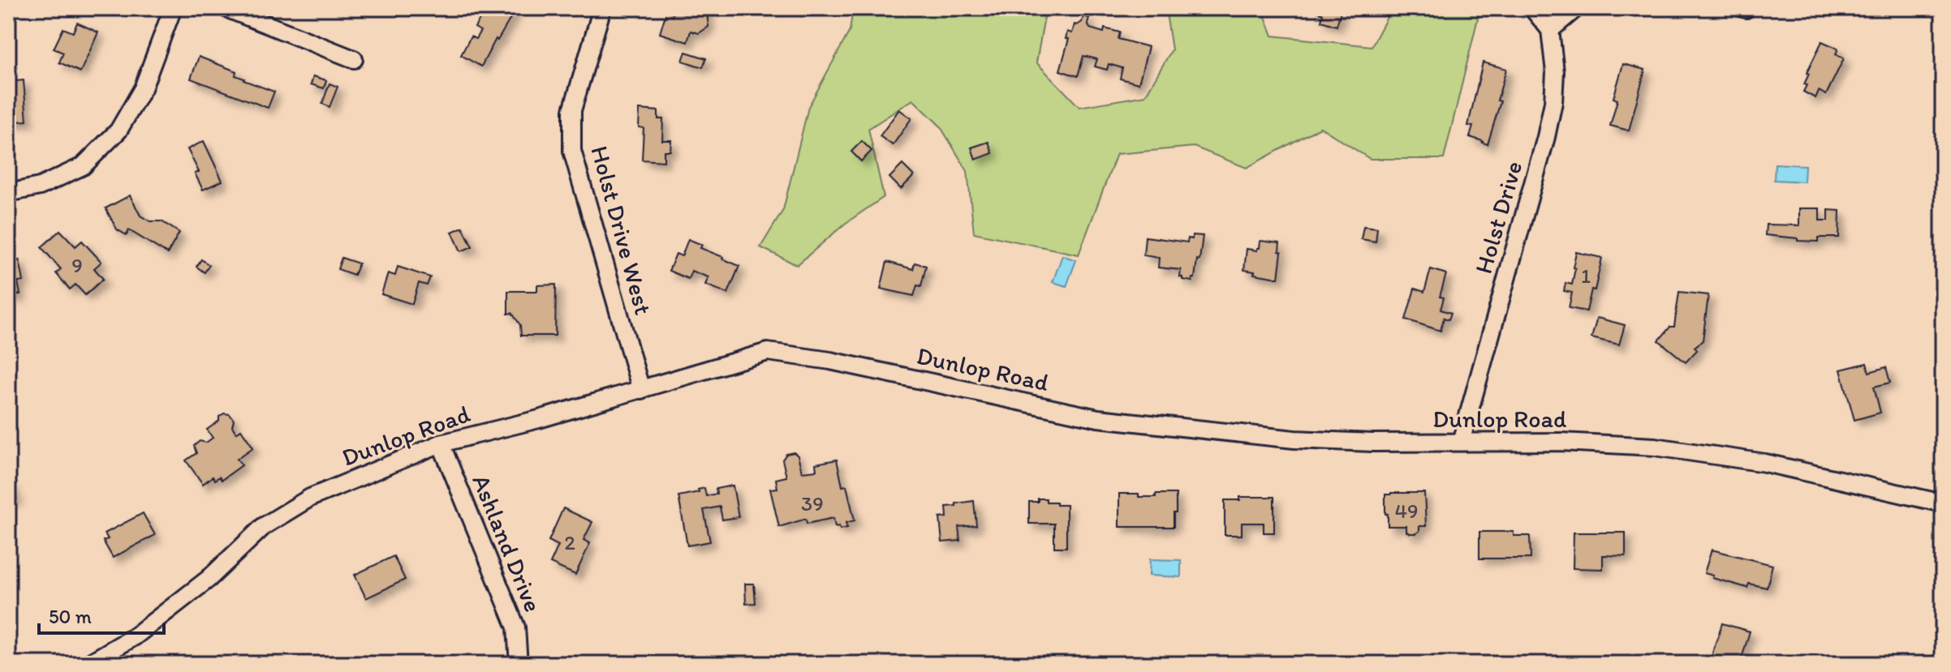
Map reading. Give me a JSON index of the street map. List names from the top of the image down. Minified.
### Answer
{"streets":{"street":["Holst Drive","Holst Drive West","Dunlop Road","Ashland Drive"]},"crossings":[["Holst Drive","Dunlop Road"],["Holst Drive West","Dunlop Road"],["Dunlop Road","Ashland Drive"]],"house_numbers":["9","1","39","49","2"],"scale_bar":"50 m"}
